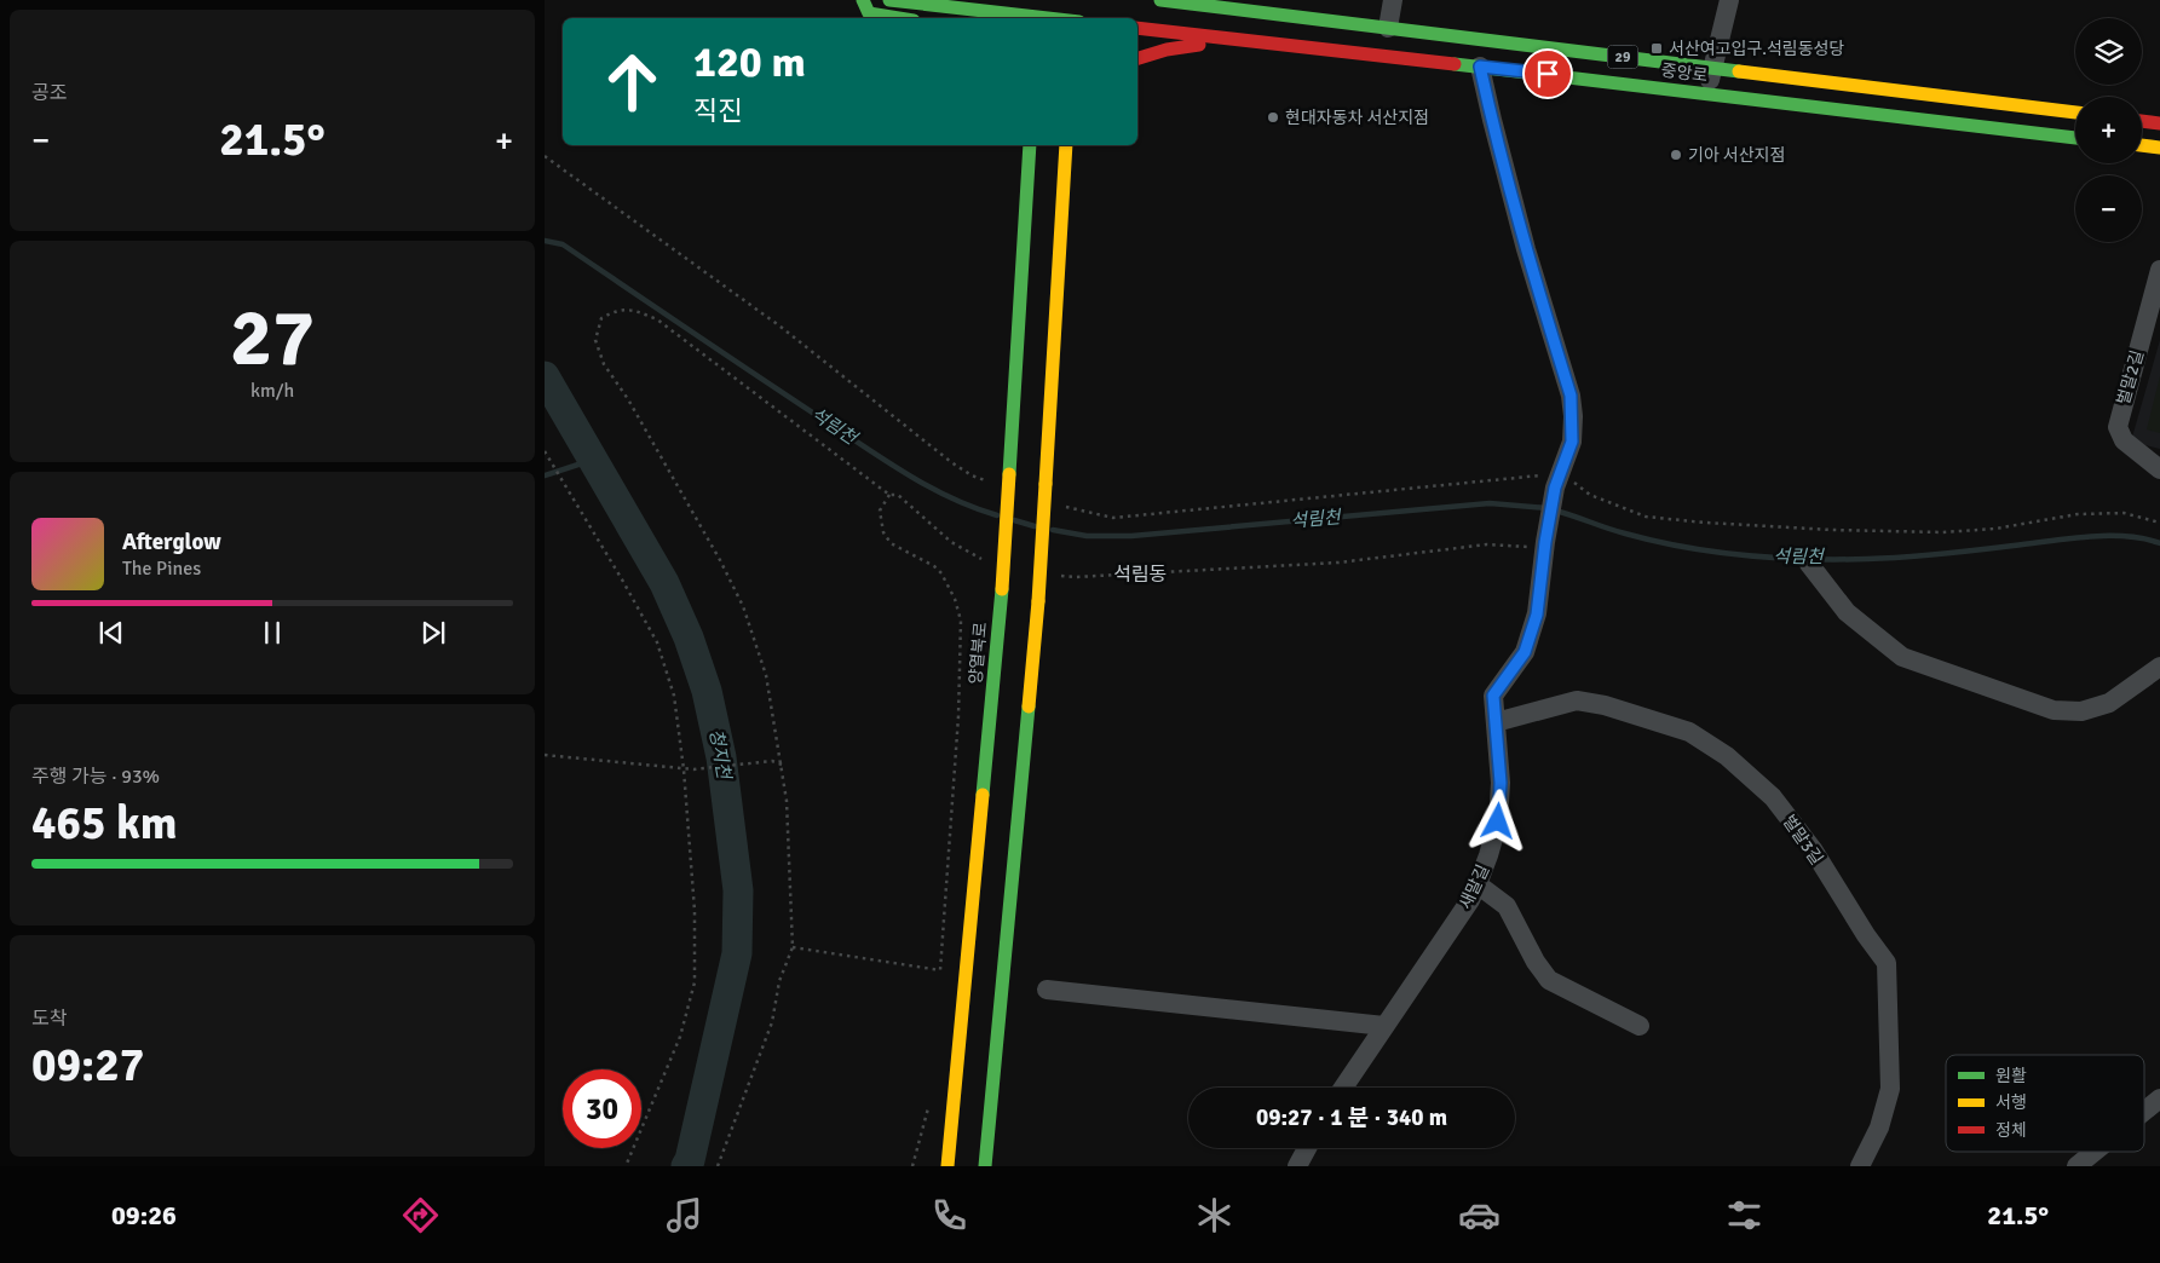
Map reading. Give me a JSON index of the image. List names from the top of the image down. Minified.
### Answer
{"streets":{"main road":["29","중앙로","양열북로"],"street":["벌말2길","벌말3길","새말길"]},"crossings":[["벌말3길","새말길"]],"districts":["석림동"],"water":["석림천","청지천"],"places":{"transit":["서산여고입구.석림동성당"],"other":["현대자동차 서산지점","기아 서산지점"]},"legend":["원활","서행","정체"],"page":{"tile":["공조",["27","km/h"],["주행 가능 · 93%","465 km"],["도착","09:27"]],"map_buttons":["+","−"],"turn":["120 m","직진"],"heat":["−","21.5°","+"],"song":["Afterglow","The Pines"],"limit":"30","trip":"09:27 · 1 분 · 340 m","tabs":["09:26","21.5°"]}}
